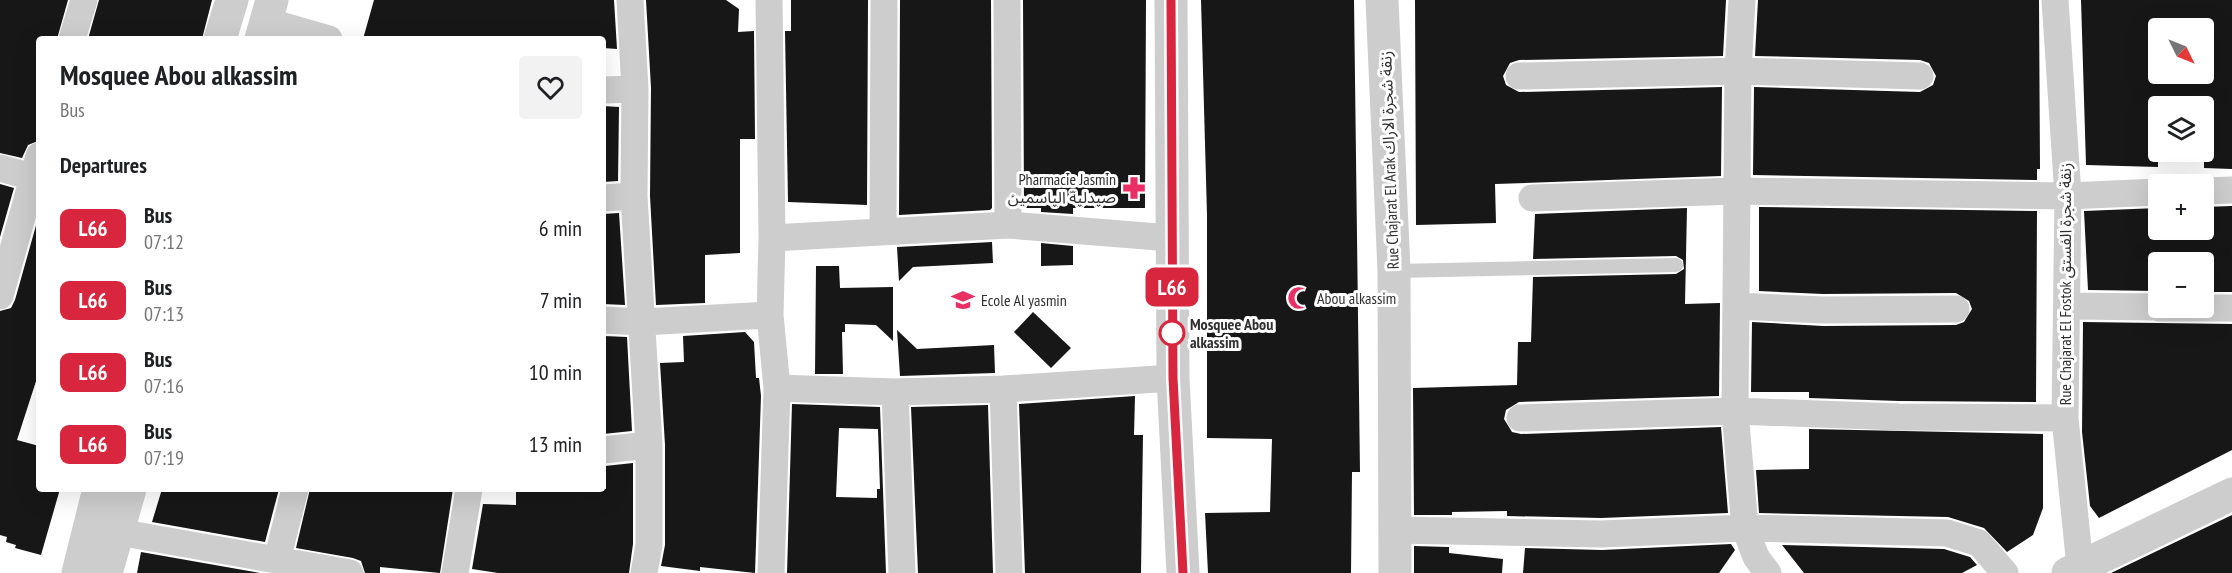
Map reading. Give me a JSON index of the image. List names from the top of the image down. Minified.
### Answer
{"streets":{"street":["Rue Chajarat El Arak زنقة شجرة الاراك","Rue Chajarat El Fostok زنقة شجرة الفستق"]},"places":{"pharmacy":["Pharmacie Jasmin صيدلية الياسمين"],"mosque":["Abou alkassim"],"school or university":["Ecole Al yasmin"],"other":["Mosquee Abou alkassim"]},"lines":["bus line L66"],"north":"bottom right","page":{"on_map":"L66","map_buttons":["+","−"],"heading":[["Mosquee Abou alkassim","Bus"],"Departures"],"list":[{"mark":"L66","name":"Bus","note":"07:12","value":"6 min"},{"mark":"L66","name":"Bus","note":"07:13","value":"7 min"},{"mark":"L66","name":"Bus","note":"07:16","value":"10 min"},{"mark":"L66","name":"Bus","note":"07:19","value":"13 min"}]}}
